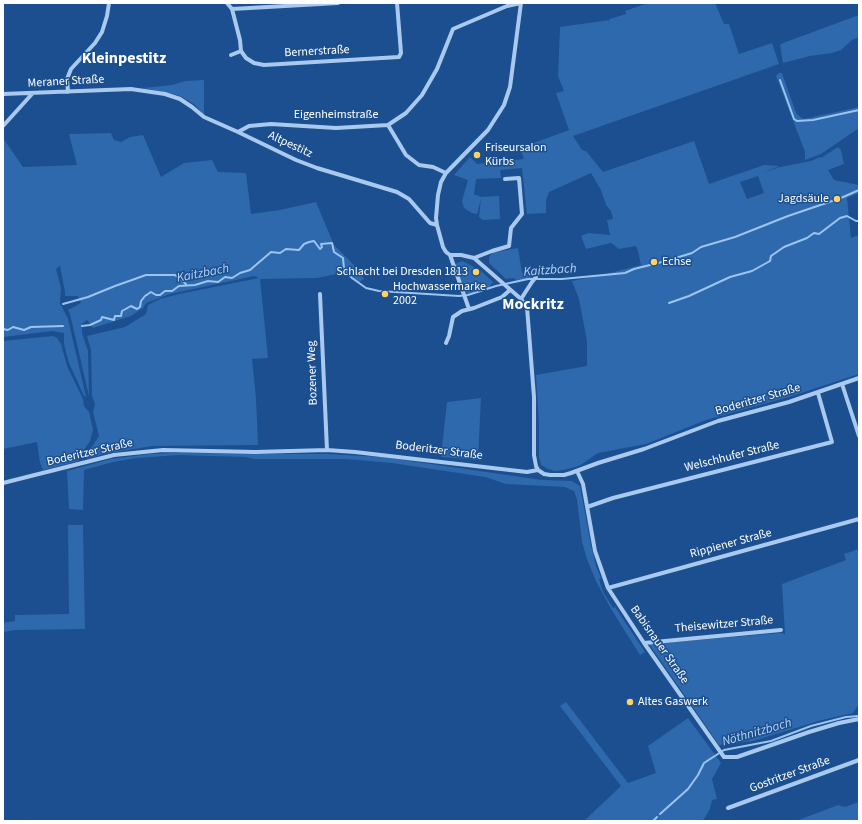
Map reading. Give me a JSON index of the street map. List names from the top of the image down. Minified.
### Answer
{"streets":{"street":["Bernerstraße","Meraner Straße","Eigenheimstraße","Altpestitz","Bozener Weg","Boderitzer Straße","Welschhufer Straße","Rippiener Straße","Theisewitzer Straße","Babisnauer Straße","Gostritzer Straße"]},"crossings":[["Meraner Straße","Altpestitz"],["Eigenheimstraße","Altpestitz"],["Bozener Weg","Boderitzer Straße"],["Boderitzer Straße","Welschhufer Straße"],["Boderitzer Straße","Babisnauer Straße"],["Welschhufer Straße","Babisnauer Straße"],["Rippiener Straße","Babisnauer Straße"],["Theisewitzer Straße","Babisnauer Straße"]],"districts":["Kleinpestitz","Mockritz"],"water":["Kaitzbach","Nöthnitzbach"],"places":["Friseursalon Kürbs","Jagdsäule","Echse","Schlacht bei Dresden 1813","Hochwassermarke 2002","Altes Gaswerk"]}
